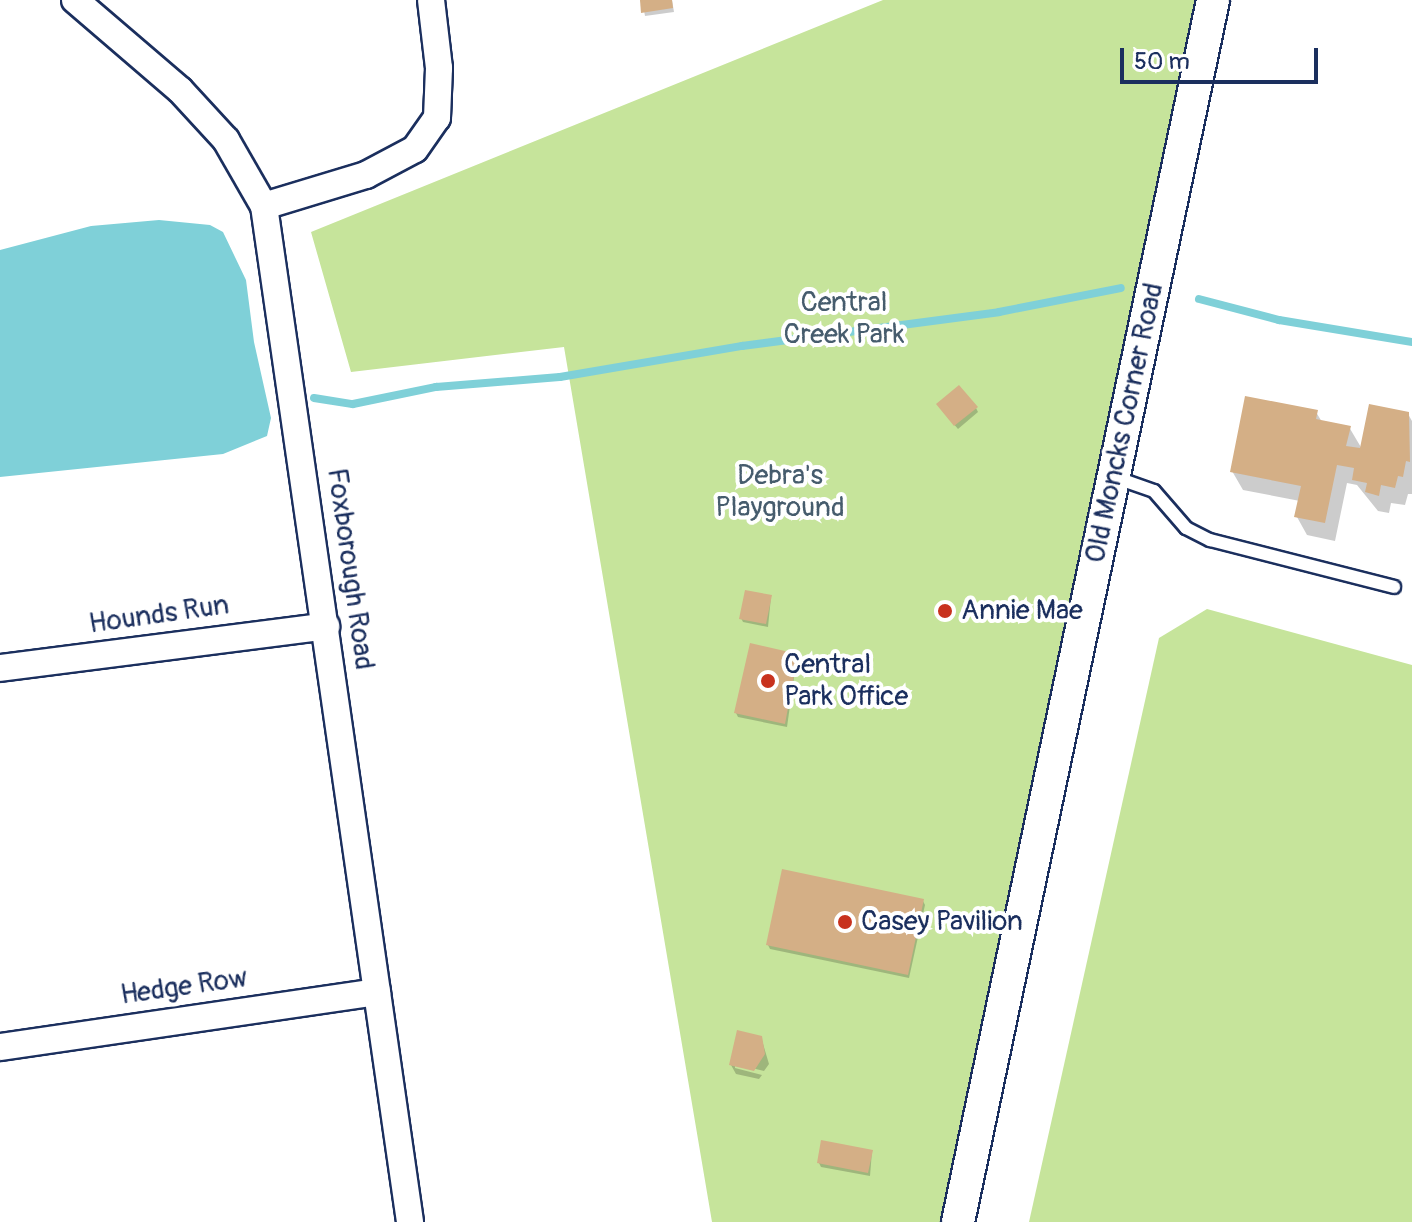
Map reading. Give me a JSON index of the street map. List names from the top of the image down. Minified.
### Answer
{"streets":{"street":["Old Moncks Corner Road","Foxborough Road","Hounds Run","Hedge Row"]},"crossings":[["Foxborough Road","Hounds Run"],["Foxborough Road","Hedge Row"]],"parks":["Central Creek Park","Debra's Playground"],"places":["Annie Mae","Central Park Office","Casey Pavilion"],"scale_bar":"50 m"}
